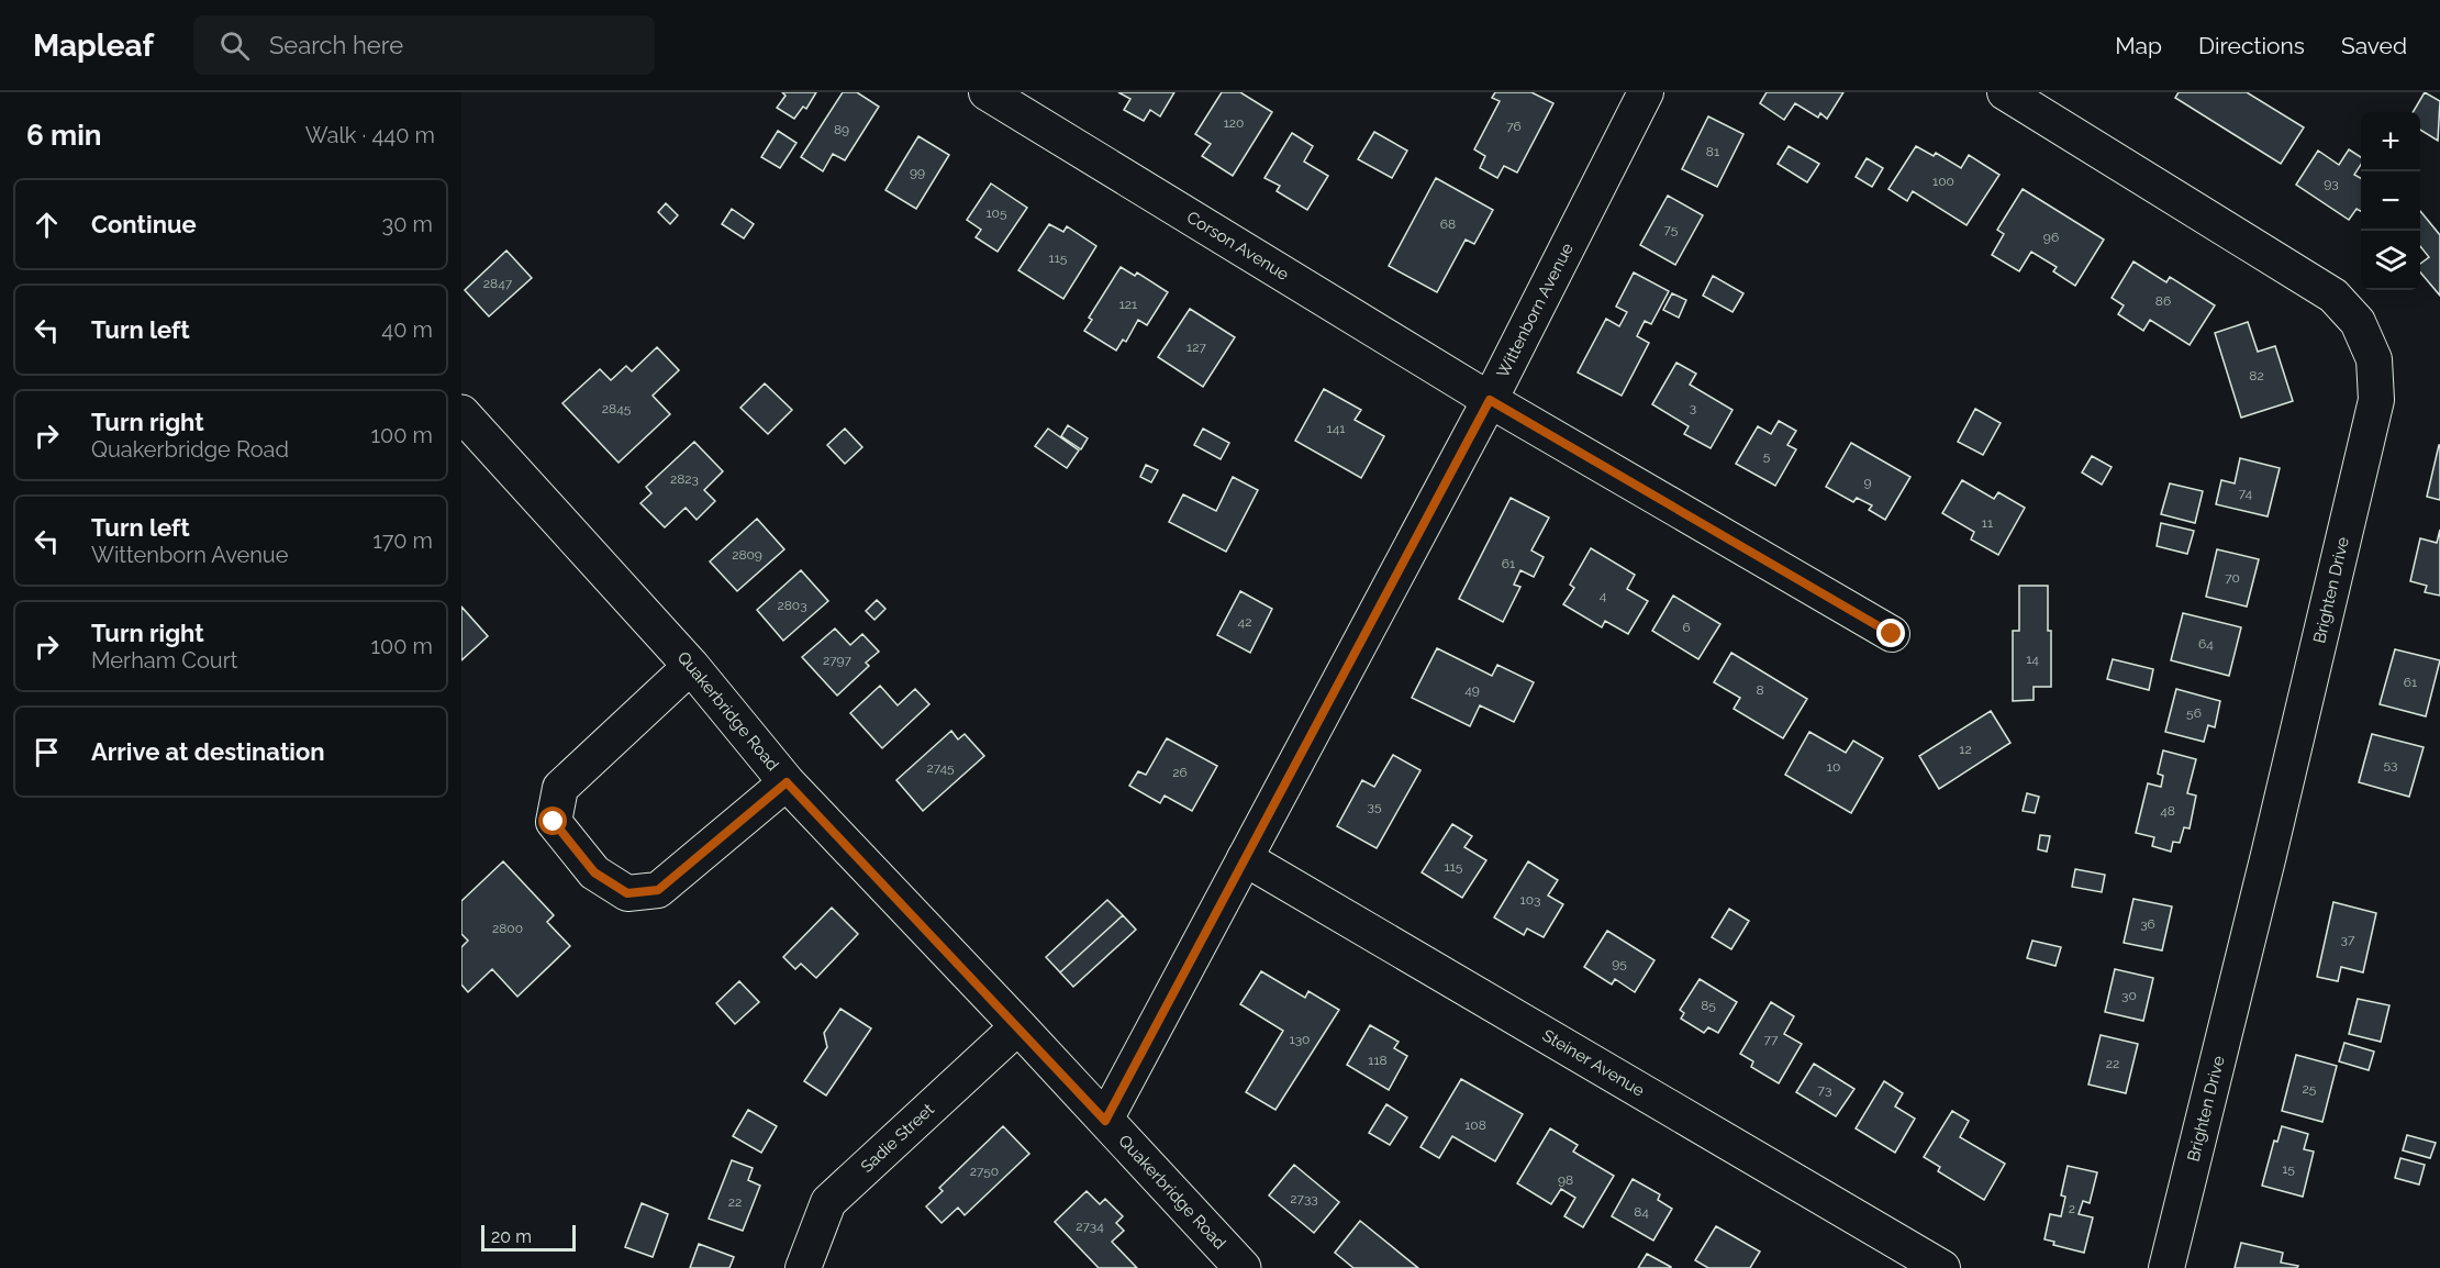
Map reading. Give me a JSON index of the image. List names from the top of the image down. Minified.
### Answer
{"streets":{"main road":["Quakerbridge Road"],"street":["Corson Avenue","Wittenborn Avenue","Brighten Drive","Steiner Avenue","Sadie Street"]},"crossings":[["Corson Avenue","Wittenborn Avenue"],["Wittenborn Avenue","Quakerbridge Road"],["Wittenborn Avenue","Steiner Avenue"],["Quakerbridge Road","Sadie Street"]],"house_numbers":["120","76","89","81","99","100","93","105","68","75","96","115","2847","86","121","127","82","3","2845","141","5","2823","9","74","11","2809","61","70","4","2803","42","6","64","14","2797","61","49","8","56","12","53","10","2745","26","35","48","115","103","36","2800","37","95","30","85","130","77","118","22","25","73","108","15","2750","98","2733","22","2","84","2734"],"scale_bar":"20 m","page":{"header":"Mapleaf","search":"Search here","nav":["Map","Directions","Saved"],"heading":["6 min","Walk · 440 m"],"map_buttons":["+","−"],"list":[["Continue","30 m"],["Turn left","40 m"],["Turn right","Quakerbridge Road","100 m"],["Turn left","Wittenborn Avenue","170 m"],["Turn right","Merham Court","100 m"],"Arrive at destination"],"scale":"20 m"}}
